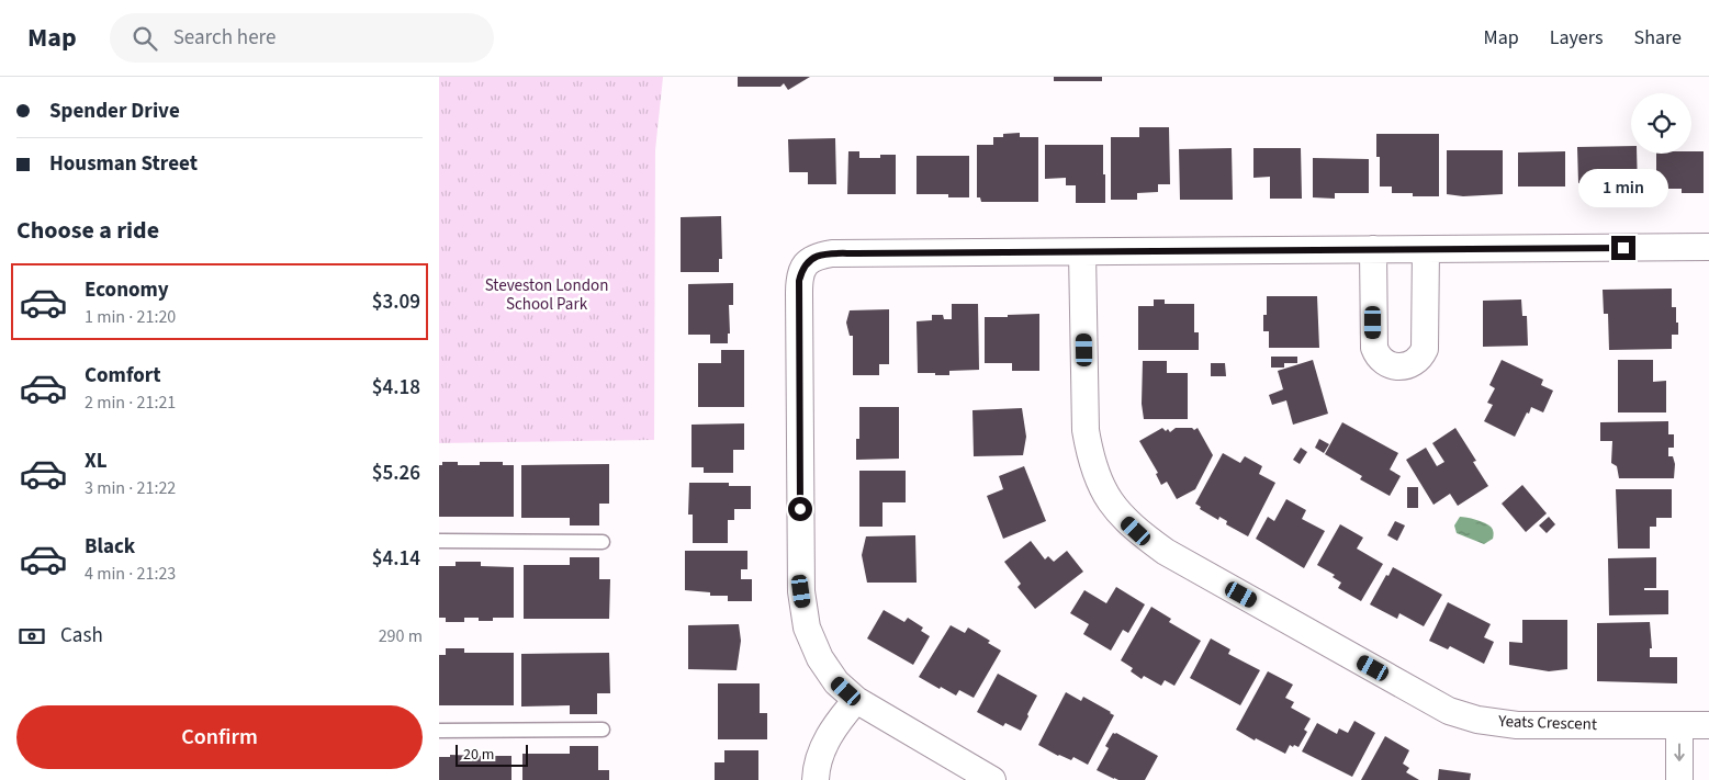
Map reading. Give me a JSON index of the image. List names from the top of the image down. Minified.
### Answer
{"streets":{"street":["Yeats Crescent"]},"parks":["Steveston London School Park"],"scale_bar":"20 m","page":{"header":"Map","search":"Search here","nav":["Map","Layers","Share"],"banner":["Spender Drive","Housman Street"],"bubble":"1 min","heading":"Choose a ride","list":[{"name":"Economy","note":"1 min · 21:20","value":"$3.09"},{"name":"Comfort","note":"2 min · 21:21","value":"$4.18"},{"name":"XL","note":"3 min · 21:22","value":"$5.26"},{"name":"Black","note":"4 min · 21:23","value":"$4.14"}],"pay":["Cash","290 m"],"buttons":"Confirm","scale":"20 m"}}
